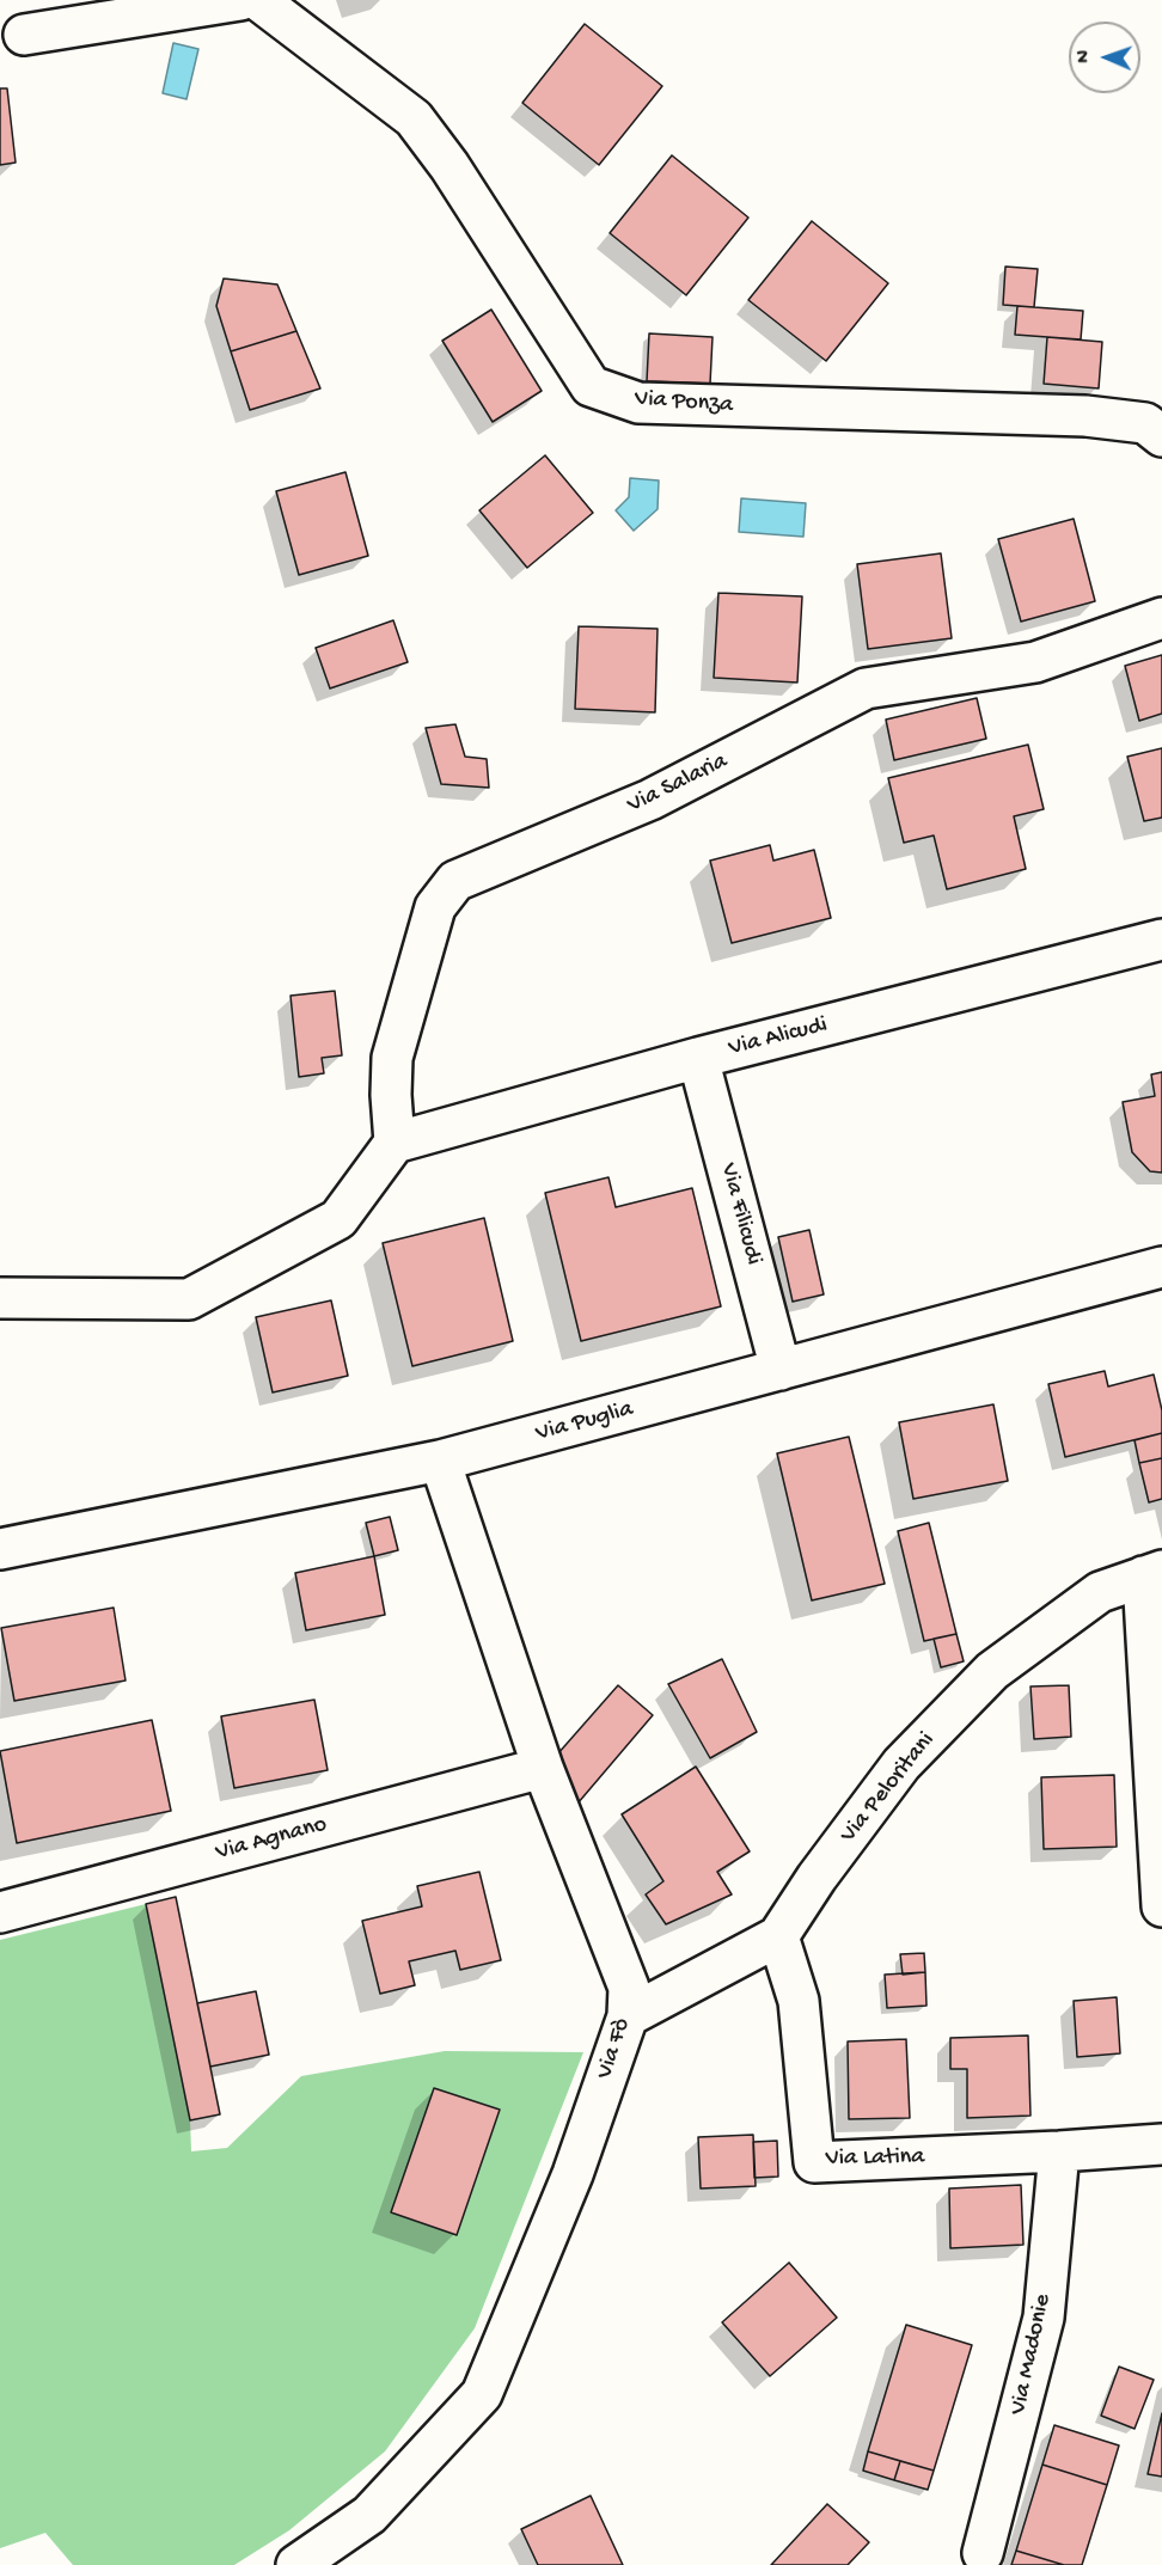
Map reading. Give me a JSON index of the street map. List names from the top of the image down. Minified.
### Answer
{"streets":{"street":["Via Ponza","Via Salaria","Via Alicudi","Via Filicudi","Via Puglia","Via Peloritani","Via Agnano","Via Fò","Via Latina","Via Madonie"]},"crossings":[["Via Salaria","Via Alicudi"],["Via Alicudi","Via Filicudi"],["Via Filicudi","Via Puglia"],["Via Puglia","Via Fò"],["Via Peloritani","Via Fò"],["Via Peloritani","Via Latina"],["Via Agnano","Via Fò"],["Via Latina","Via Madonie"]],"north":"left"}
